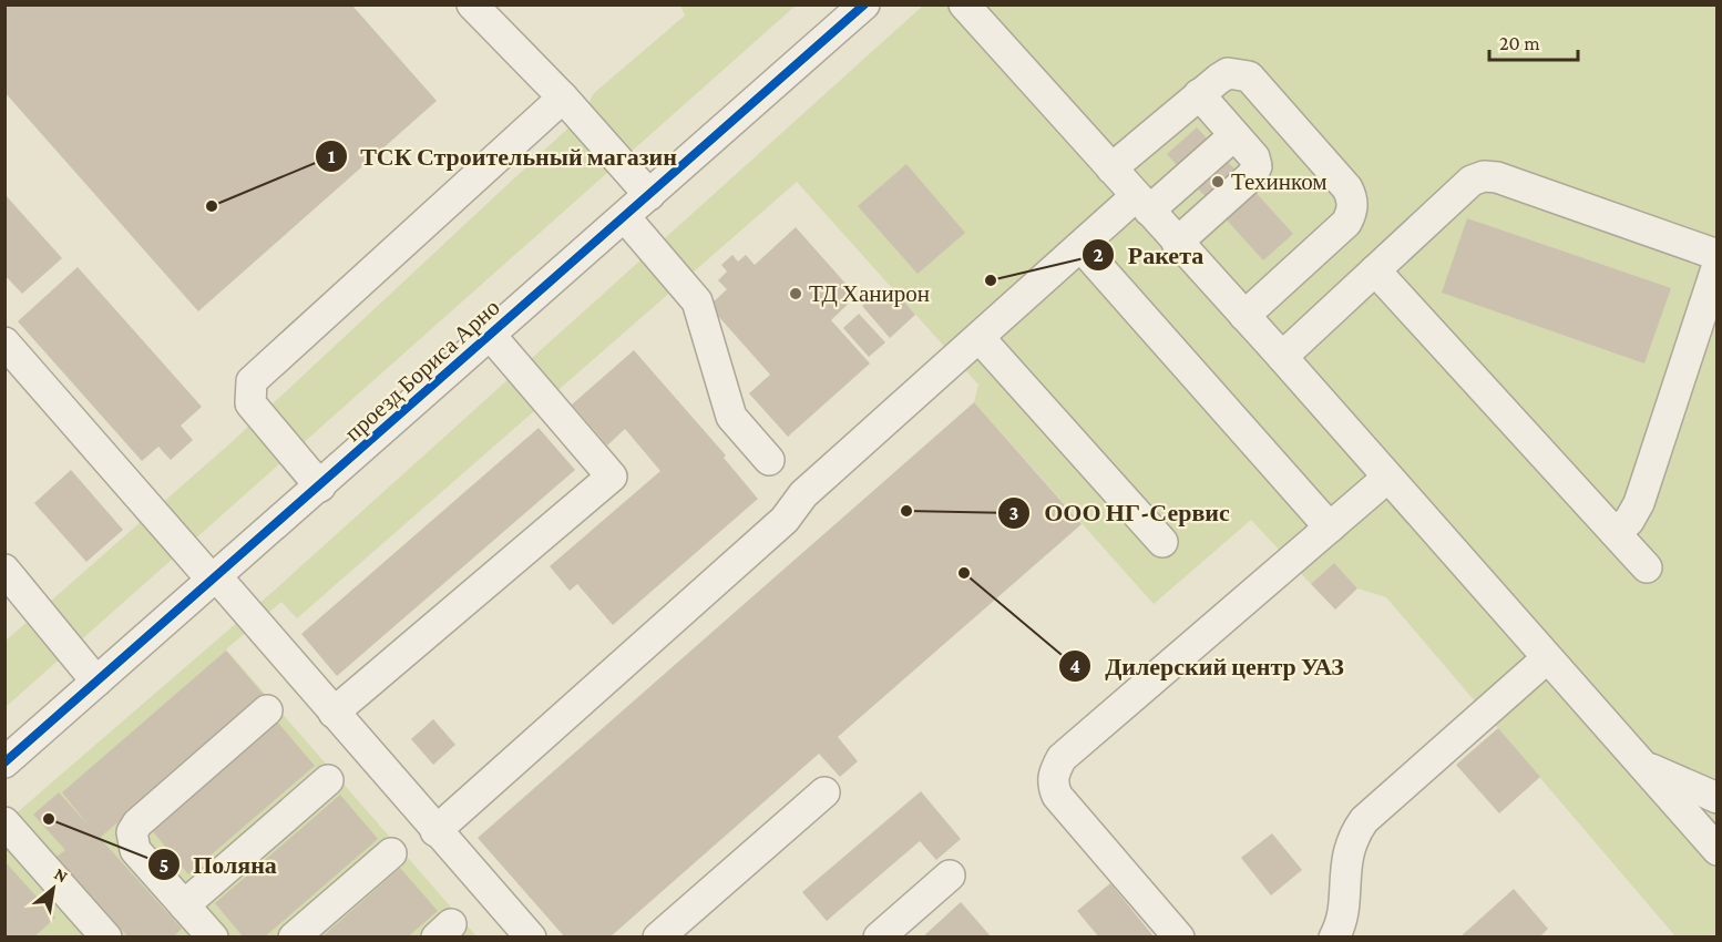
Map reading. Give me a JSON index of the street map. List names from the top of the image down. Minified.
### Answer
{"streets":{"street":["проезд Бориса Арно"]},"places":["Техинком","ТСК Строительный магазин","Ракета","ТД Ханирон","ООО НГ-Сервис","Дилерский центр УАЗ","Поляна"],"scale_bar":"20 m","north":"top right"}
